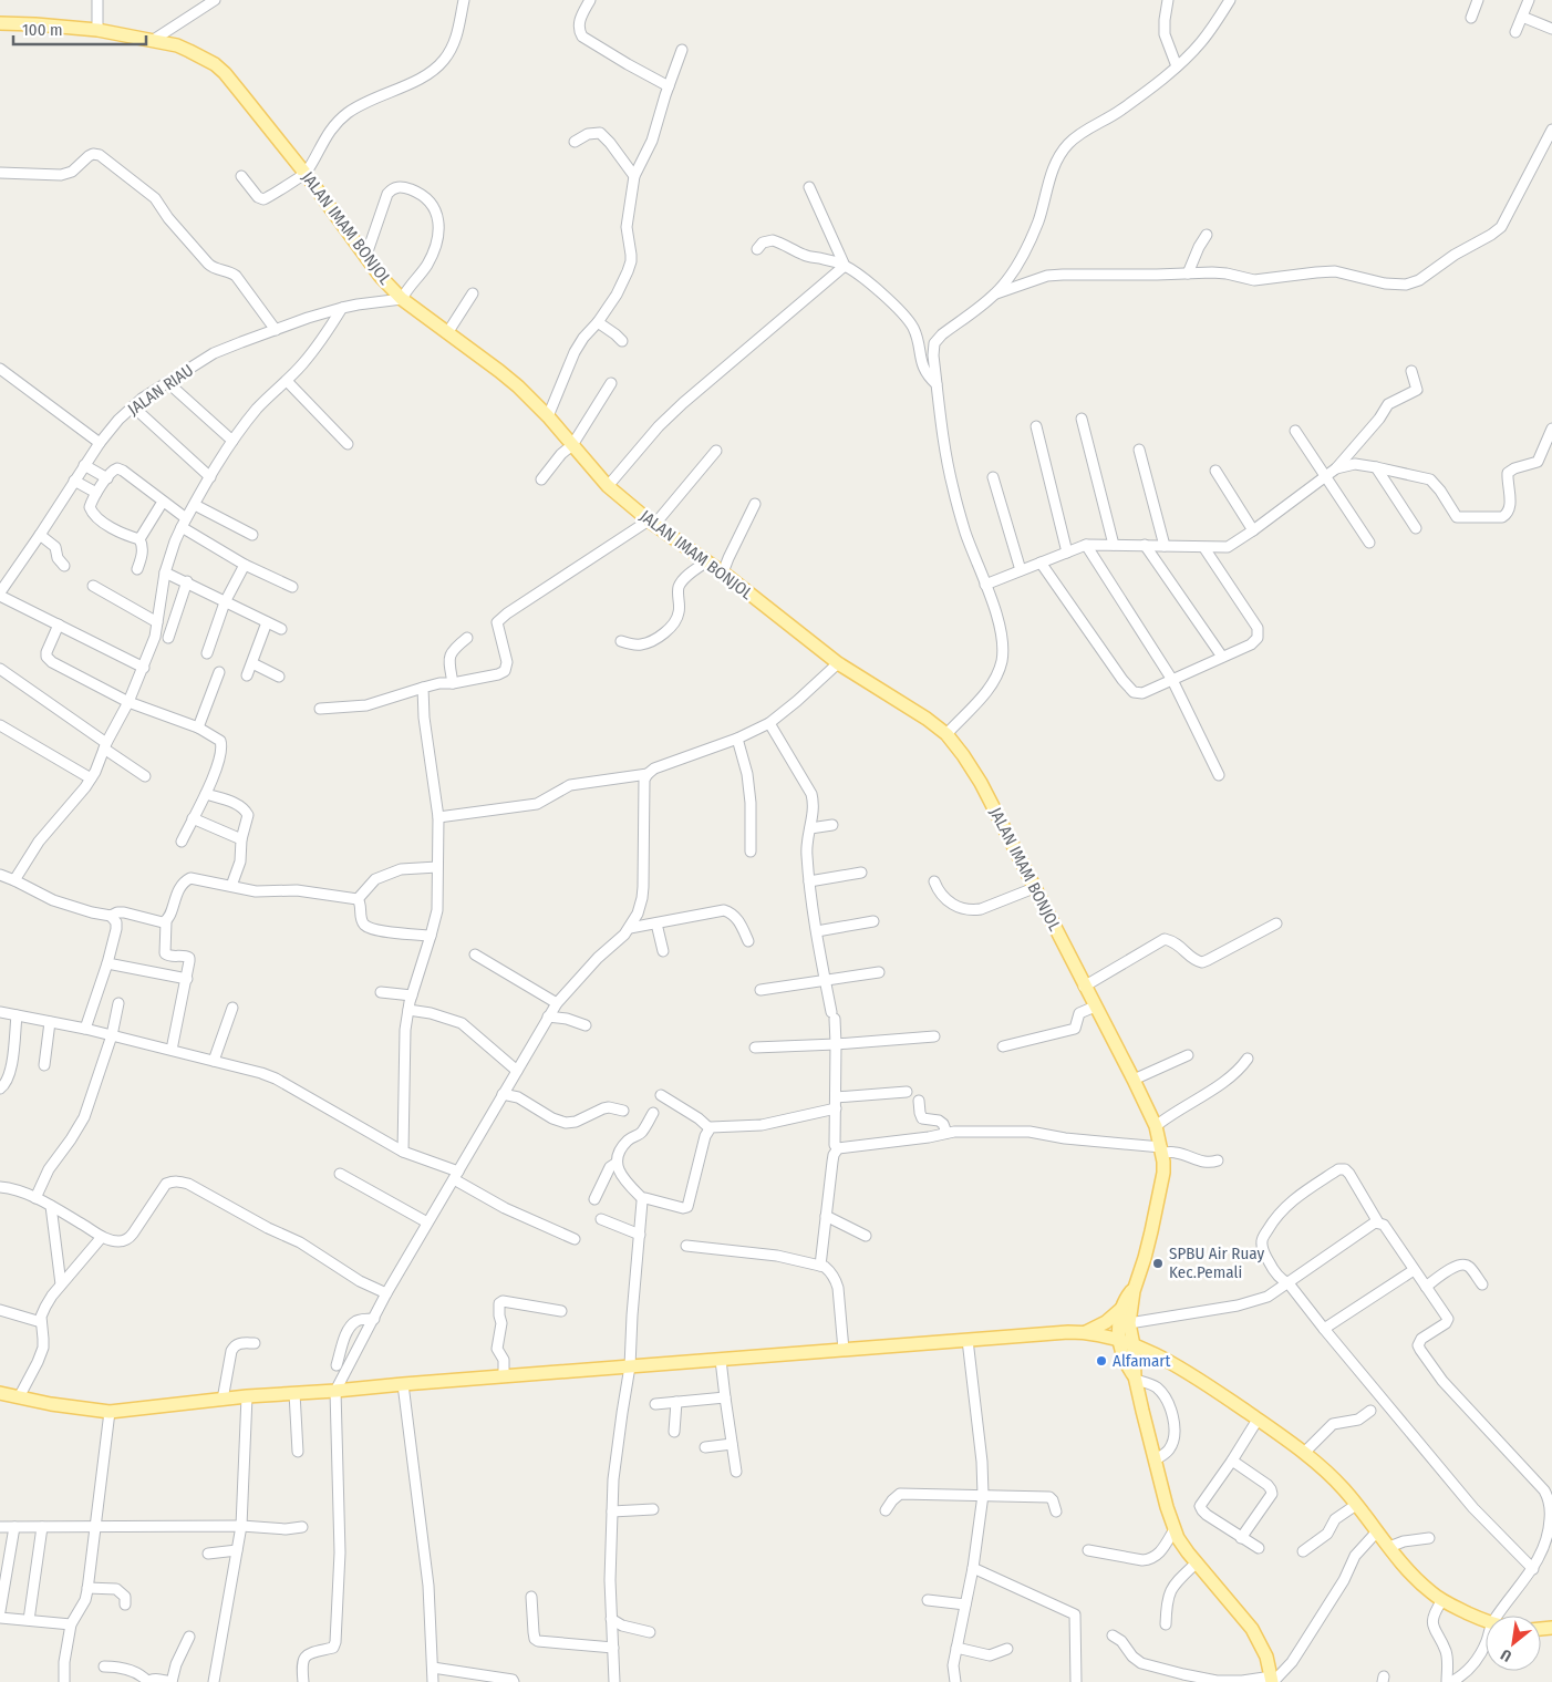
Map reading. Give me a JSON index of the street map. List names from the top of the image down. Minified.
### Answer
{"streets":{"main road":["JALAN IMAM BONJOL"],"street":["JALAN RIAU"]},"crossings":[["JALAN IMAM BONJOL","JALAN RIAU"]],"places":["SPBU Air Ruay Kec.Pemali","Alfamart"],"scale_bar":"100 m","north":"bottom left"}
